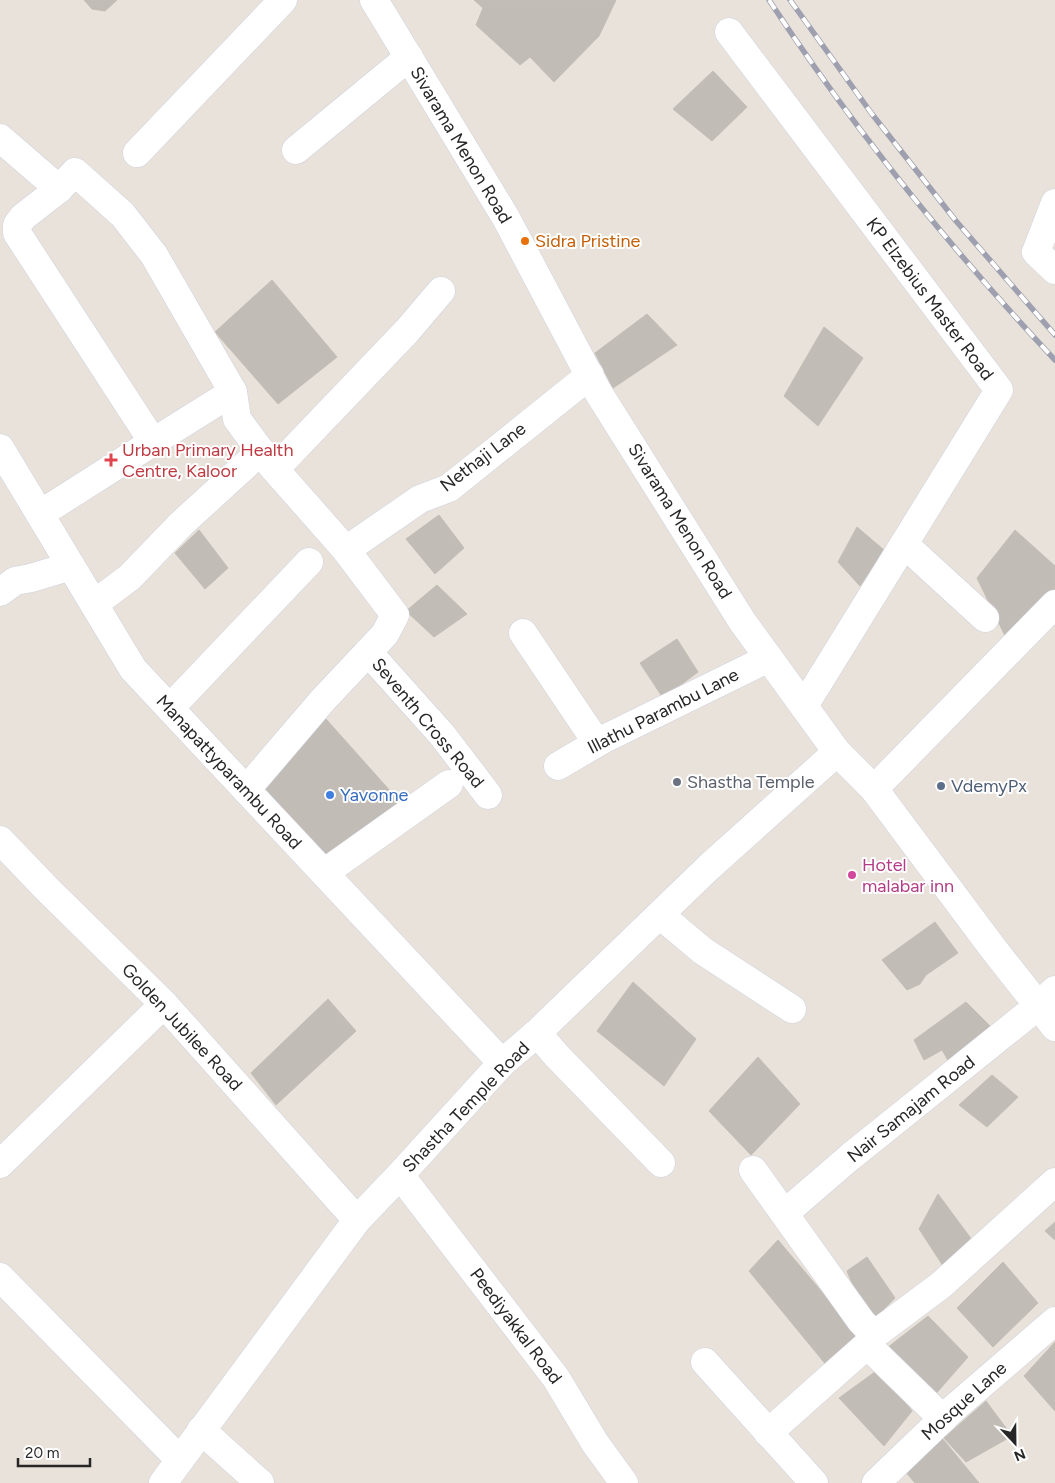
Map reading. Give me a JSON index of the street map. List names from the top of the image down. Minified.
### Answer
{"streets":{"street":["Sivarama Menon Road","KP Elzebius Master Road","Nethaji Lane","Illathu Parambu Lane","Seventh Cross Road","Manapattyparambu Road","Golden Jubilee Road","Shastha Temple Road","Nair Samajam Road","Peediyakkal Road","Mosque Lane"]},"crossings":[["Sivarama Menon Road","KP Elzebius Master Road"],["Sivarama Menon Road","Nethaji Lane"],["Sivarama Menon Road","Illathu Parambu Lane"],["Sivarama Menon Road","Shastha Temple Road"],["Sivarama Menon Road","Nair Samajam Road"],["Manapattyparambu Road","Shastha Temple Road"],["Golden Jubilee Road","Shastha Temple Road"],["Shastha Temple Road","Peediyakkal Road"]],"places":{"other":["Sidra Pristine","Shastha Temple","VdemyPx","Yavonne","Hotel malabar inn"],"health":["Urban Primary Health Centre, Kaloor"]},"scale_bar":"20 m","north":"bottom"}
